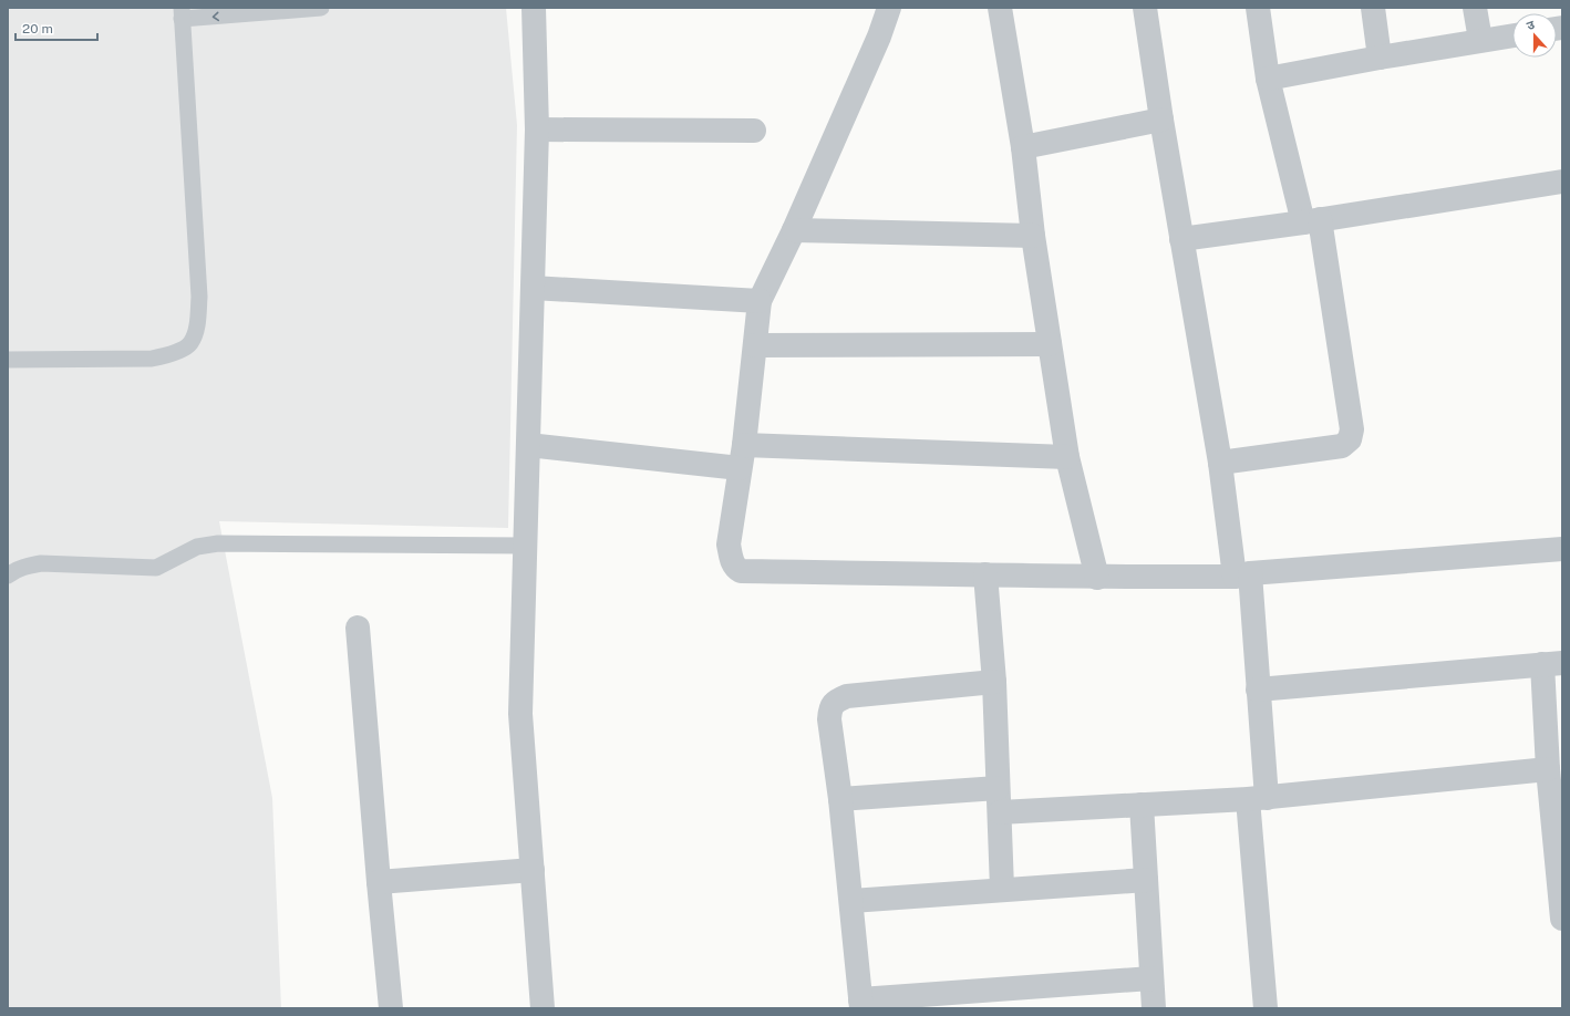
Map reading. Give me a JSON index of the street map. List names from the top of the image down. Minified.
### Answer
{"scale_bar":"20 m","north":"top"}
